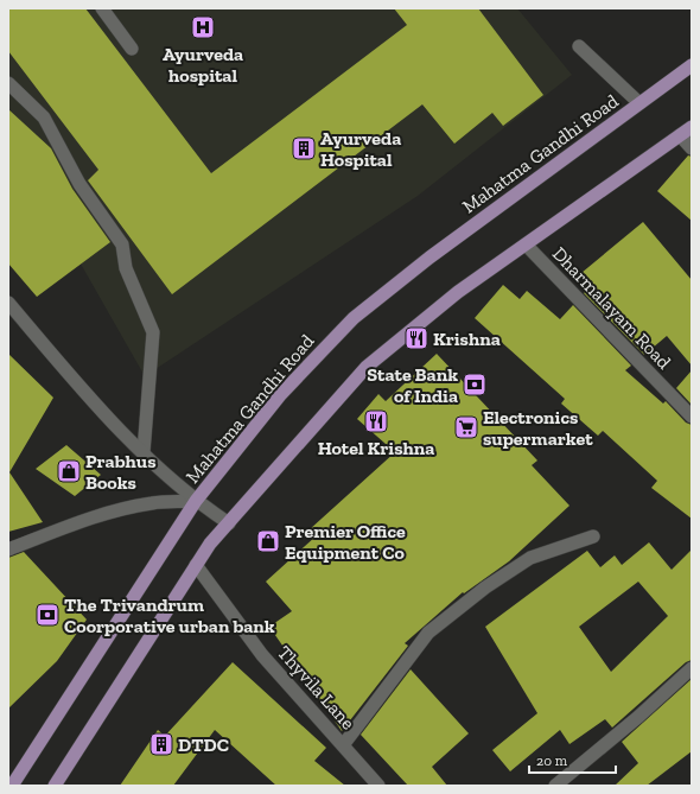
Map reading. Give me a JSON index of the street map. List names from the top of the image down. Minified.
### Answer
{"streets":{"main road":["Mahatma Gandhi Road"],"street":["Dharmalayam Road","Thyvila Lane"]},"places":{"hospital":["Ayurveda hospital"],"building":["Ayurveda Hospital","DTDC"],"restaurant":["Krishna","Hotel Krishna"],"bank":["State Bank of India","The Trivandrum Coorporative urban bank"],"supermarket":["Electronics supermarket"],"shop":["Prabhus Books","Premier Office Equipment Co"]},"scale_bar":"20 m"}
